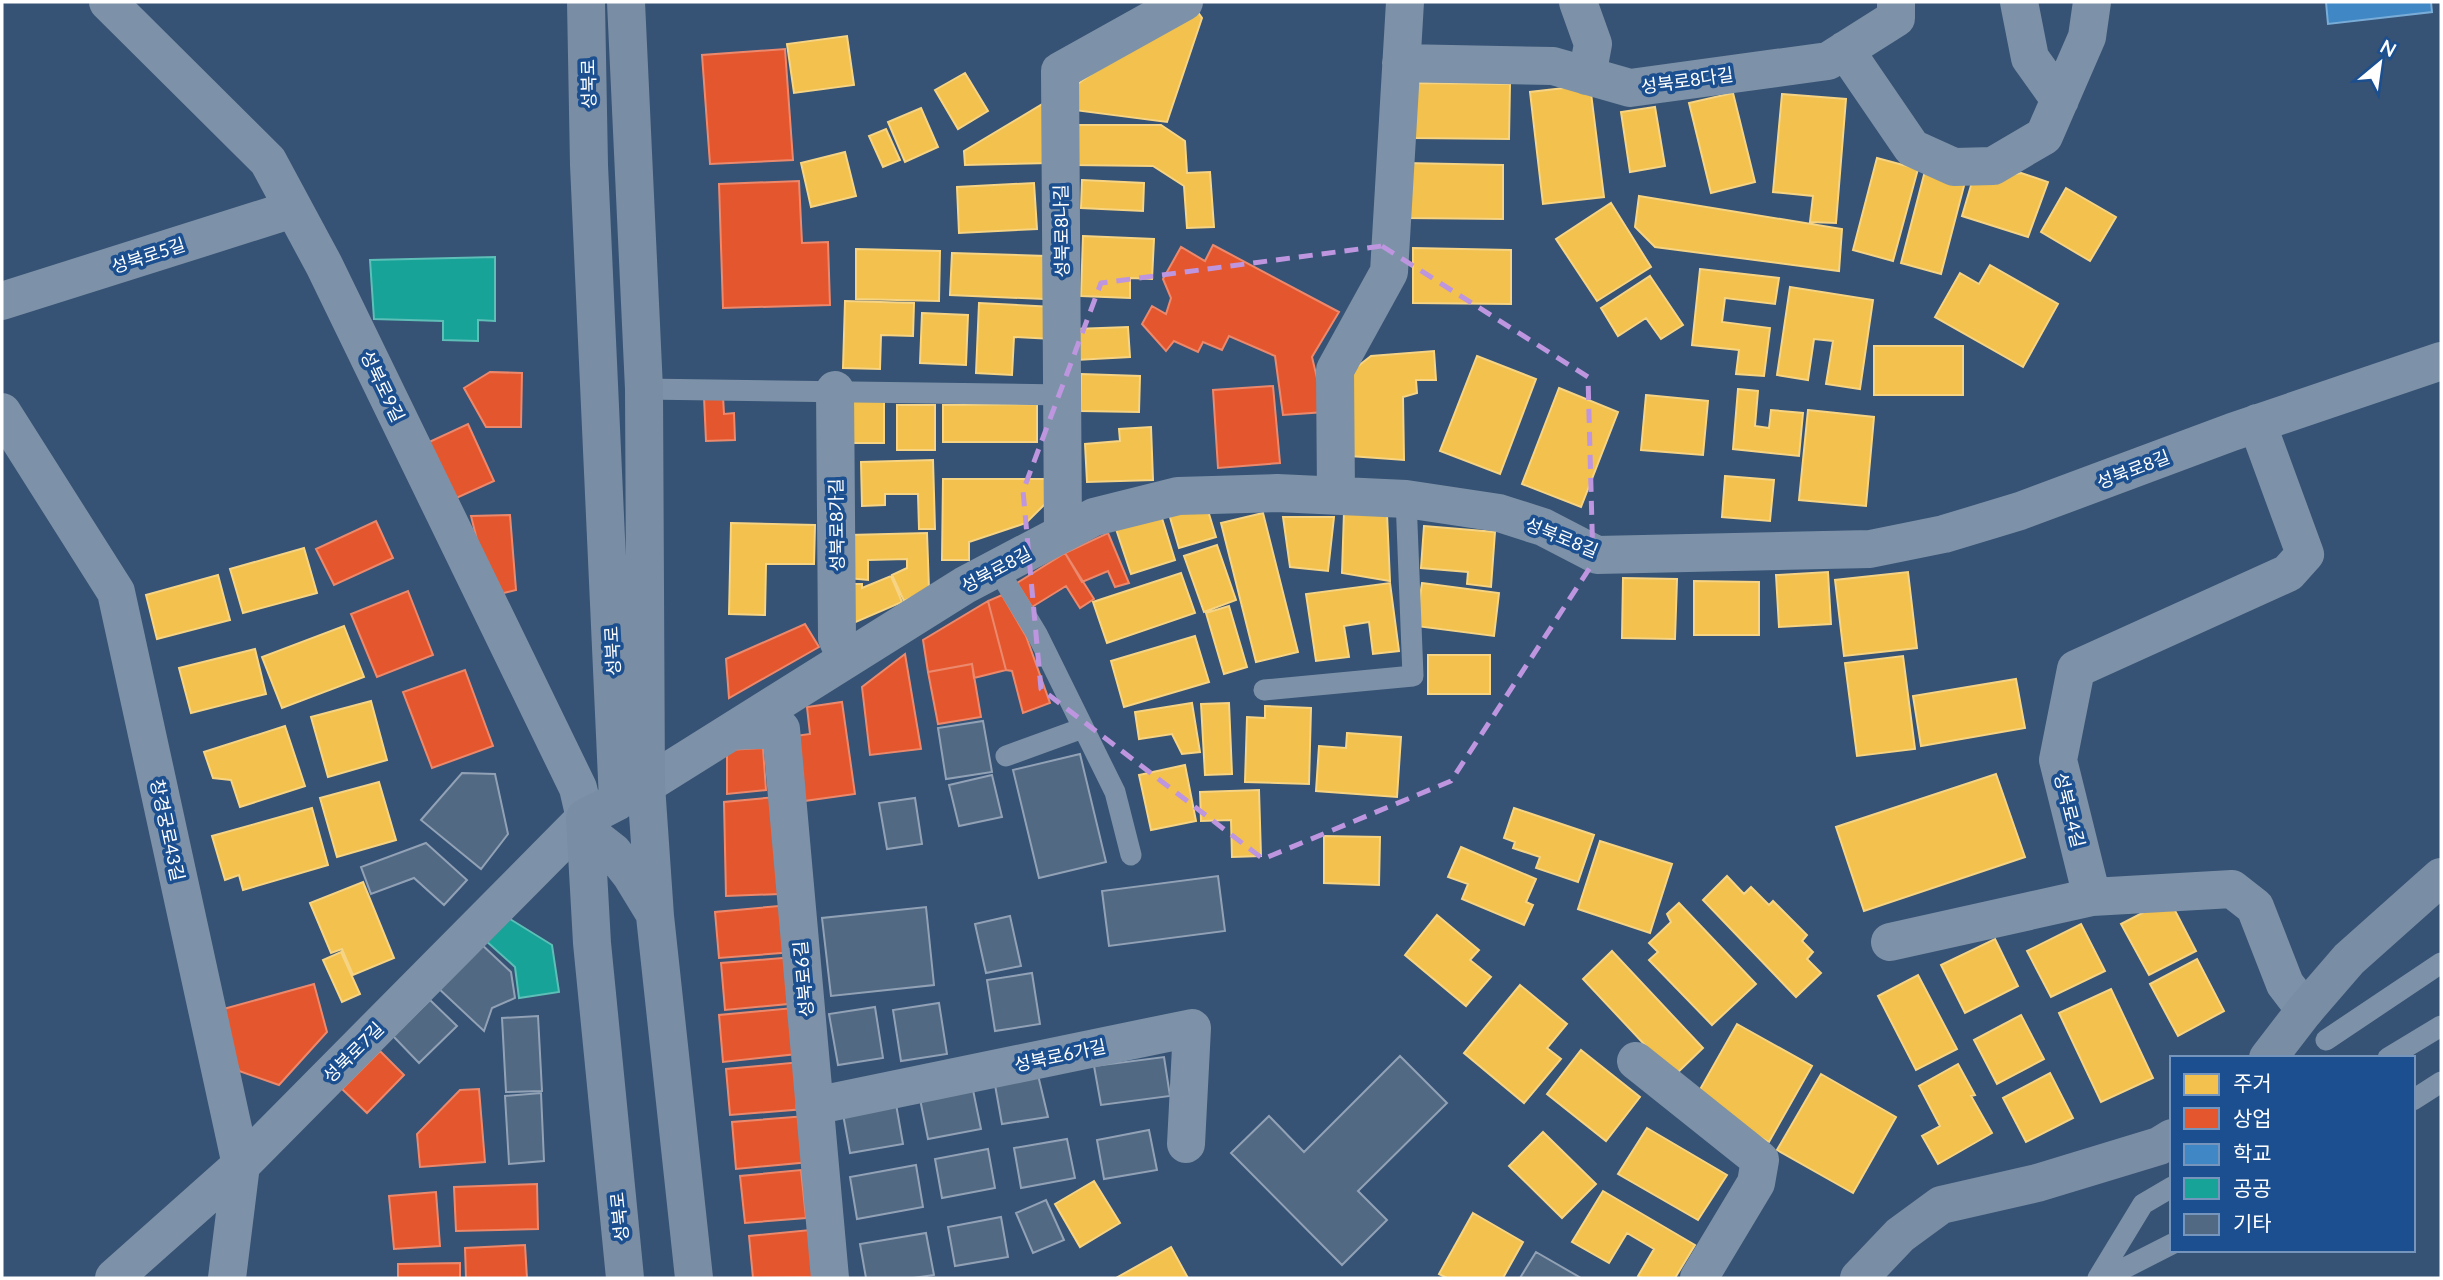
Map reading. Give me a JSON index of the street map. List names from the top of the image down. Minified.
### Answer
{"streets":{"main road":["성북로"],"street":["성북로8다길","성북로8나길","성북로5길","성북로9길","성북로8길","성북로8가길","성북로4길","창경궁로43길","성북로6길","성북로7길","성북로6가길"]},"crossings":[["성북로","성북로9길"],["성북로","성북로8길"],["성북로","성북로7길"],["성북로8나길","성북로8길"],["성북로5길","성북로9길"],["성북로9길","성북로7길"],["성북로8길","성북로8가길"],["성북로8길","성북로4길"],["성북로8길","성북로6길"],["창경궁로43길","성북로7길"],["성북로6길","성북로6가길"]],"legend":["주거","상업","학교","공공","기타"],"north":"top right"}
